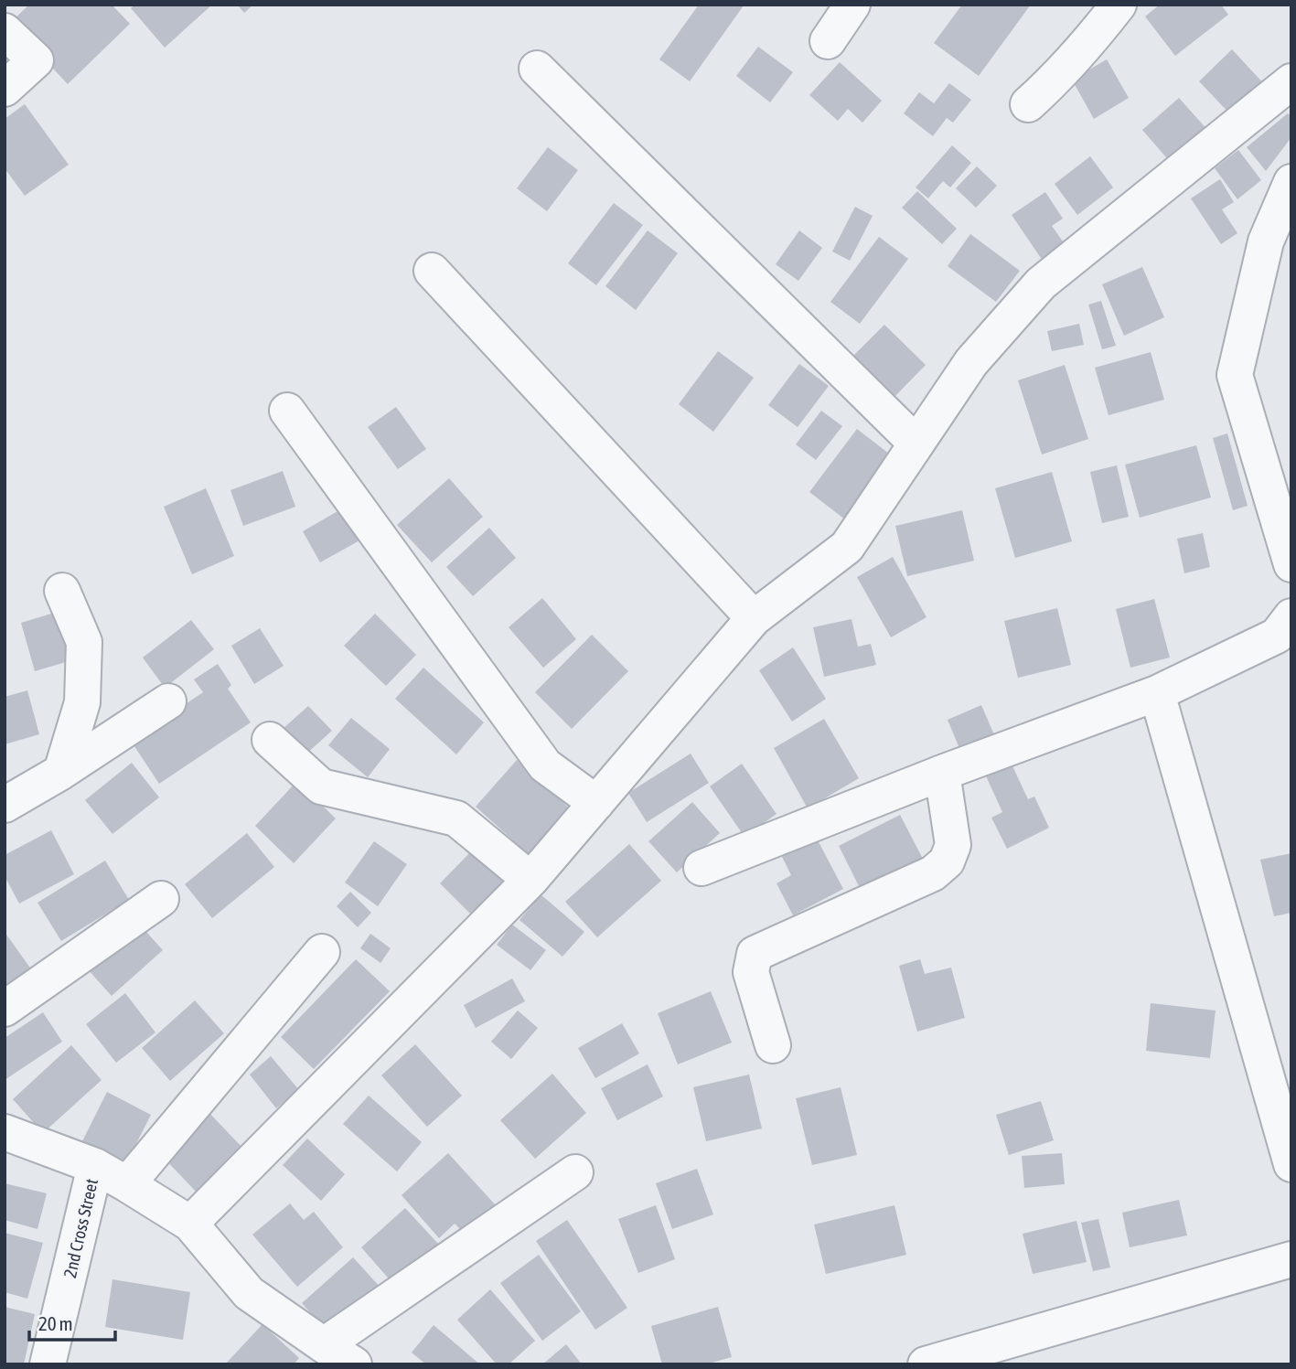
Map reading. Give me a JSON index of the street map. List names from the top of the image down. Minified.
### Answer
{"streets":{"street":["2nd Cross Street"]},"scale_bar":"20 m"}
